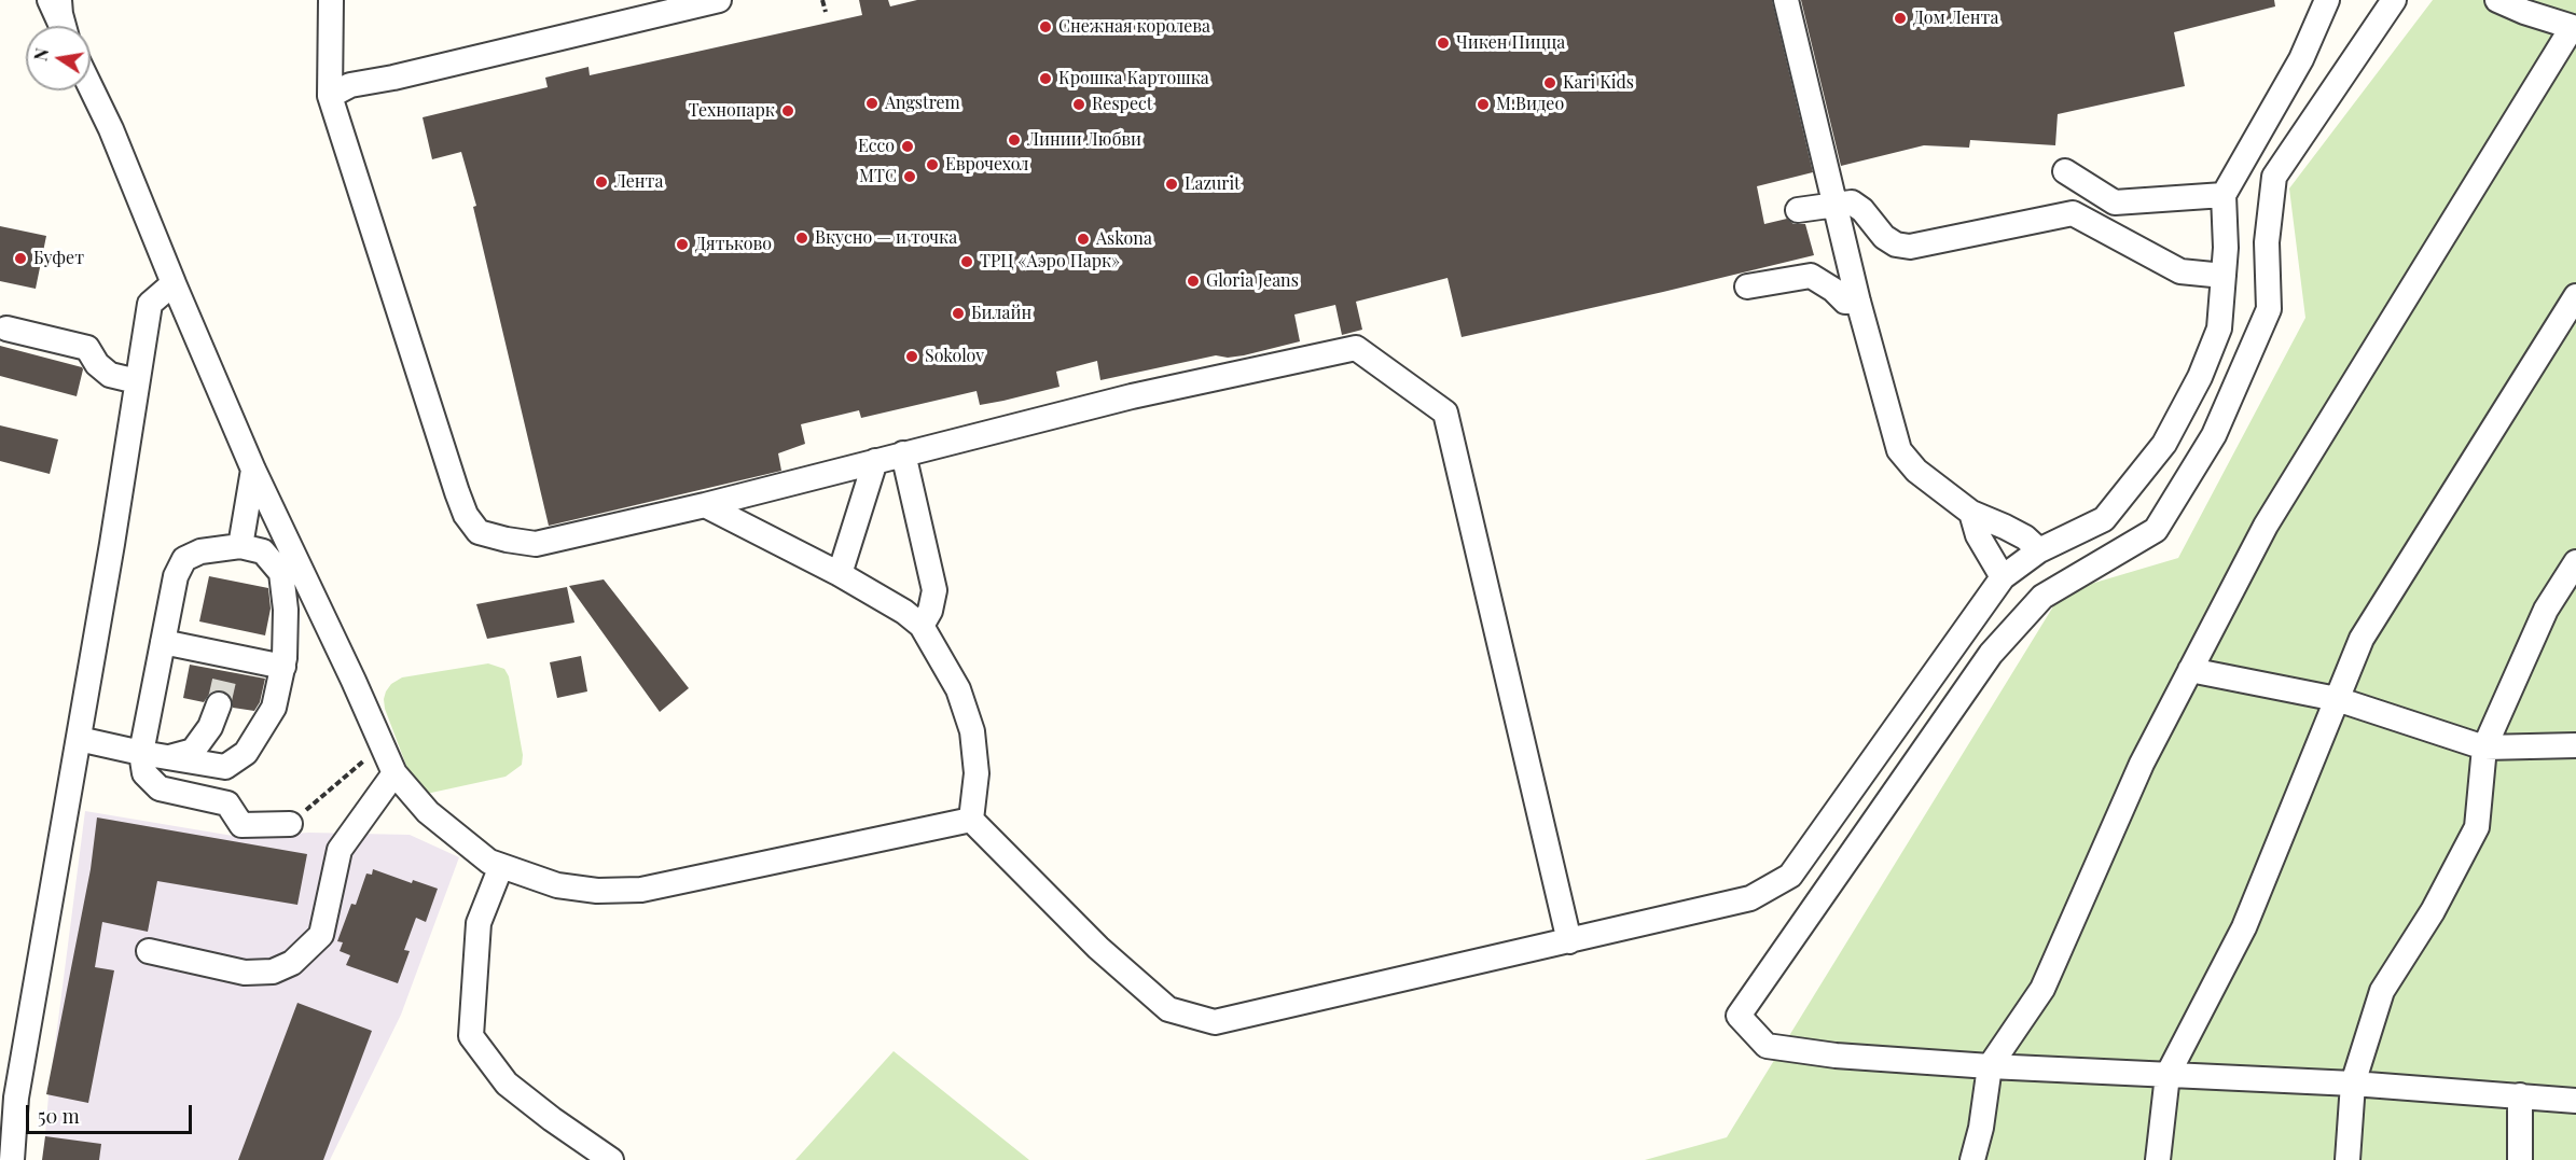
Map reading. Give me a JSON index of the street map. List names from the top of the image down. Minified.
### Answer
{"places":["Дом Лента","Снежная королева","Чикен Пицца","Крошка Картошка","Kari Kids","Angstrem","Respect","М.Видео","Технопарк","Линии Любви","Ecco","Еврочехол","МТС","Лента","Lazurit","Вкусно — и точка","Askona","Дятьково","Буфет","ТРЦ «Аэро Парк»","Gloria Jeans","Билайн","Sokolov"],"scale_bar":"50 m","north":"left"}
